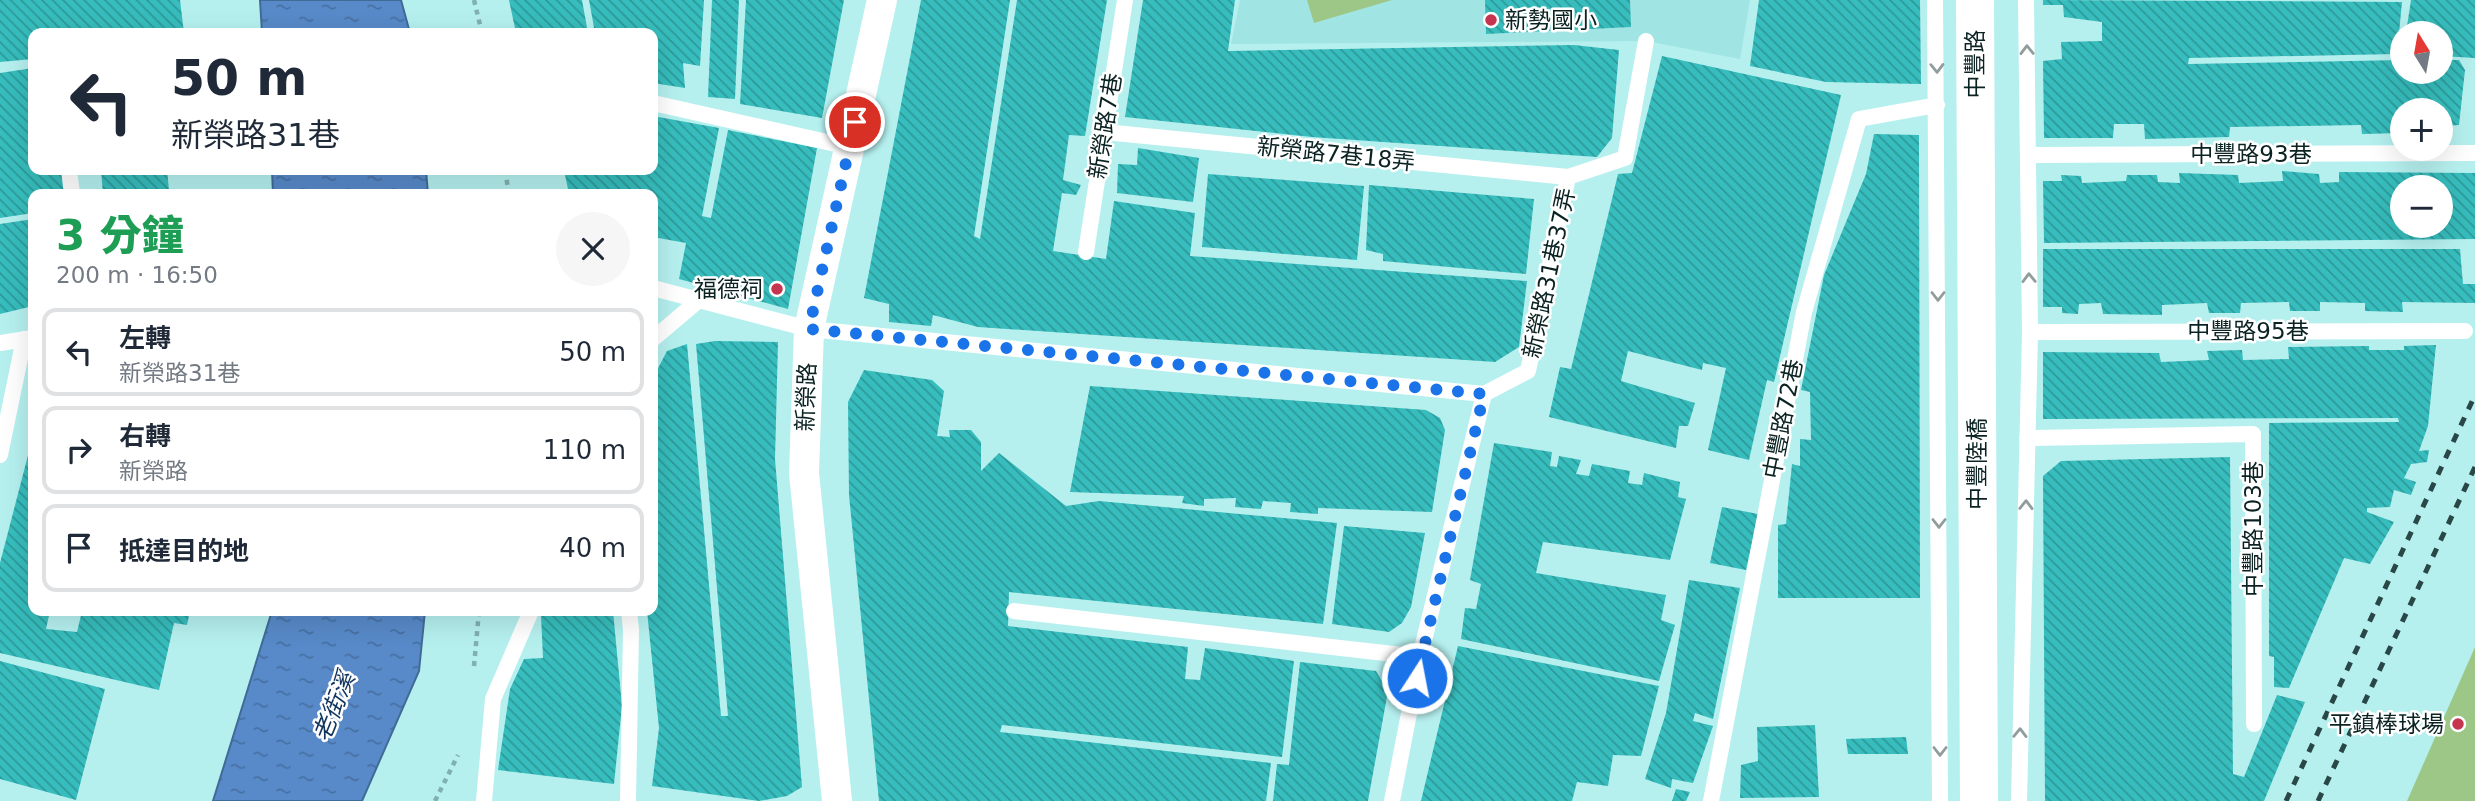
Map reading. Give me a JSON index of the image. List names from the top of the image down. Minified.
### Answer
{"streets":{"main road":["中豐路","中豐陸橋"],"street":["新榮路"],"lane":["新榮路7巷","新榮路7巷18弄","中豐路93巷","新榮路31巷37弄","中豐路95巷","中豐路72巷","中豐路103巷"]},"crossings":[["中豐路","中豐陸橋"],["新榮路7巷","新榮路7巷18弄"],["新榮路7巷18弄","新榮路31巷37弄"]],"water":["老街溪"],"places":["新勢國小","福德祠","平鎮棒球場"],"north":"top","page":{"map_buttons":["+","−"],"turn":["50 m","新榮路31巷"],"heading":["3 分鐘","200 m · 16:50"],"list":[{"name":"左轉","note":"新榮路31巷","value":"50 m"},{"name":"右轉","note":"新榮路","value":"110 m"},{"name":"抵達目的地","value":"40 m"}]}}
